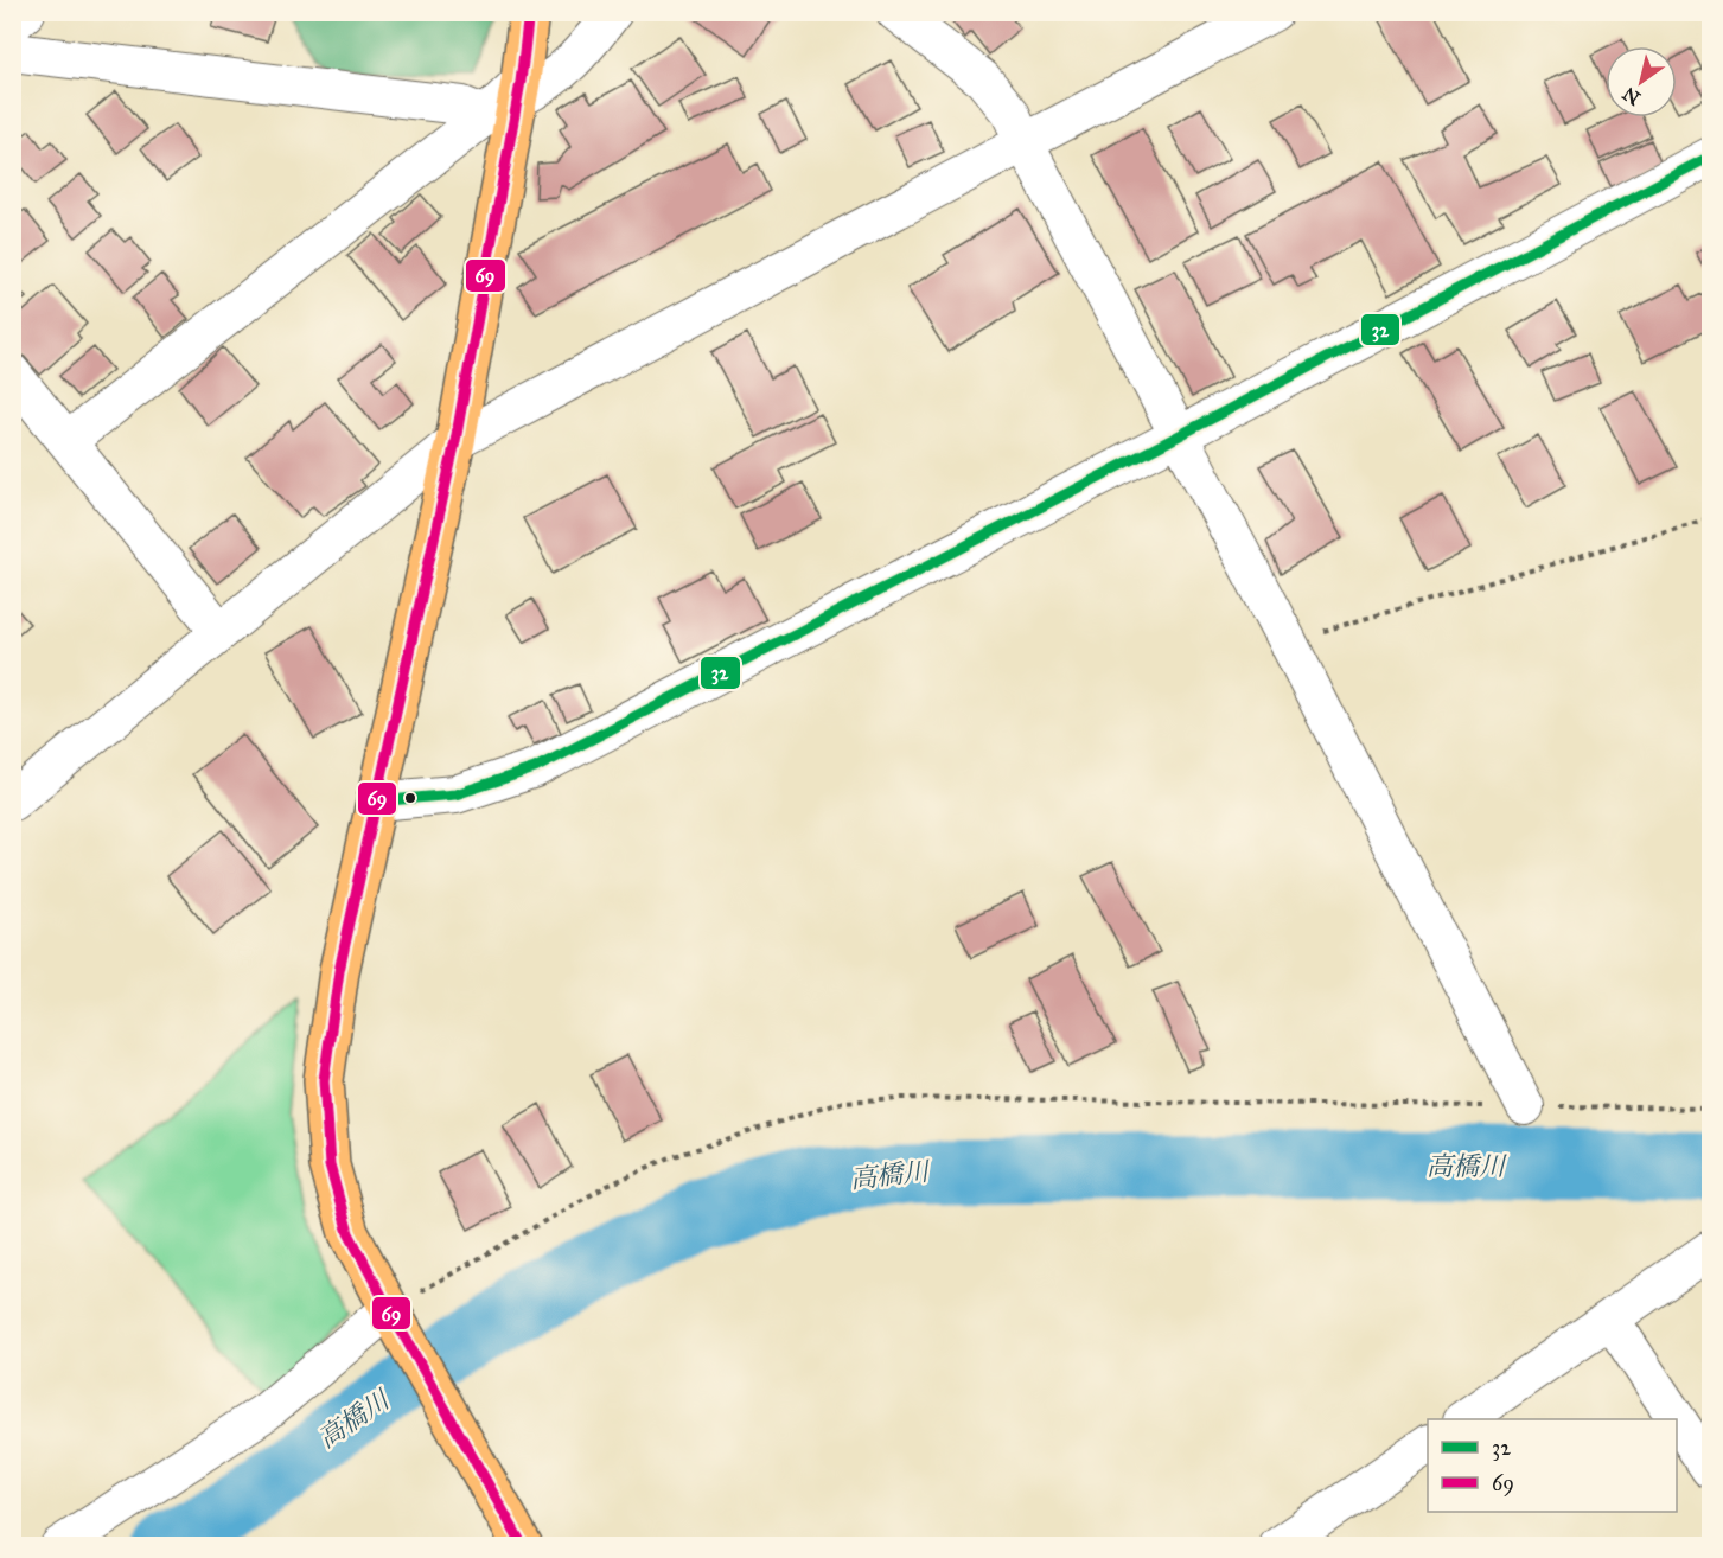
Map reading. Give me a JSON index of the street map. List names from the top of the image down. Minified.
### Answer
{"water":["高橋川"],"lines":["transit line 69","transit line 32"],"legend":["32","69"],"north":"bottom left"}
